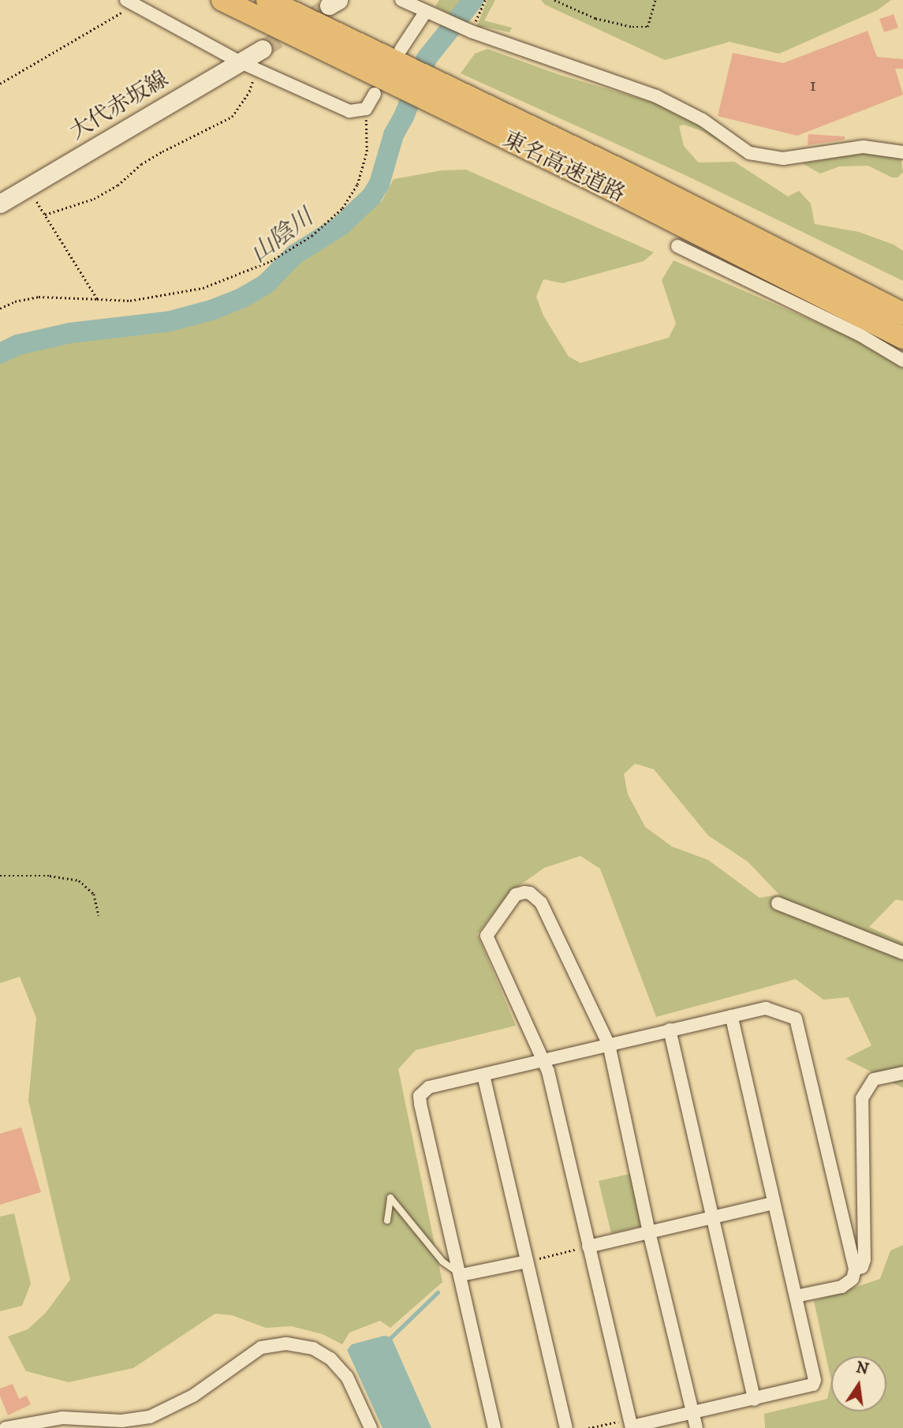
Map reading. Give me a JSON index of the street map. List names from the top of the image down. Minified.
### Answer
{"streets":{"highway":["東名高速道路"],"main road":["大代赤坂線"]},"water":["山陰川"],"house_numbers":["1"],"north":"top"}
